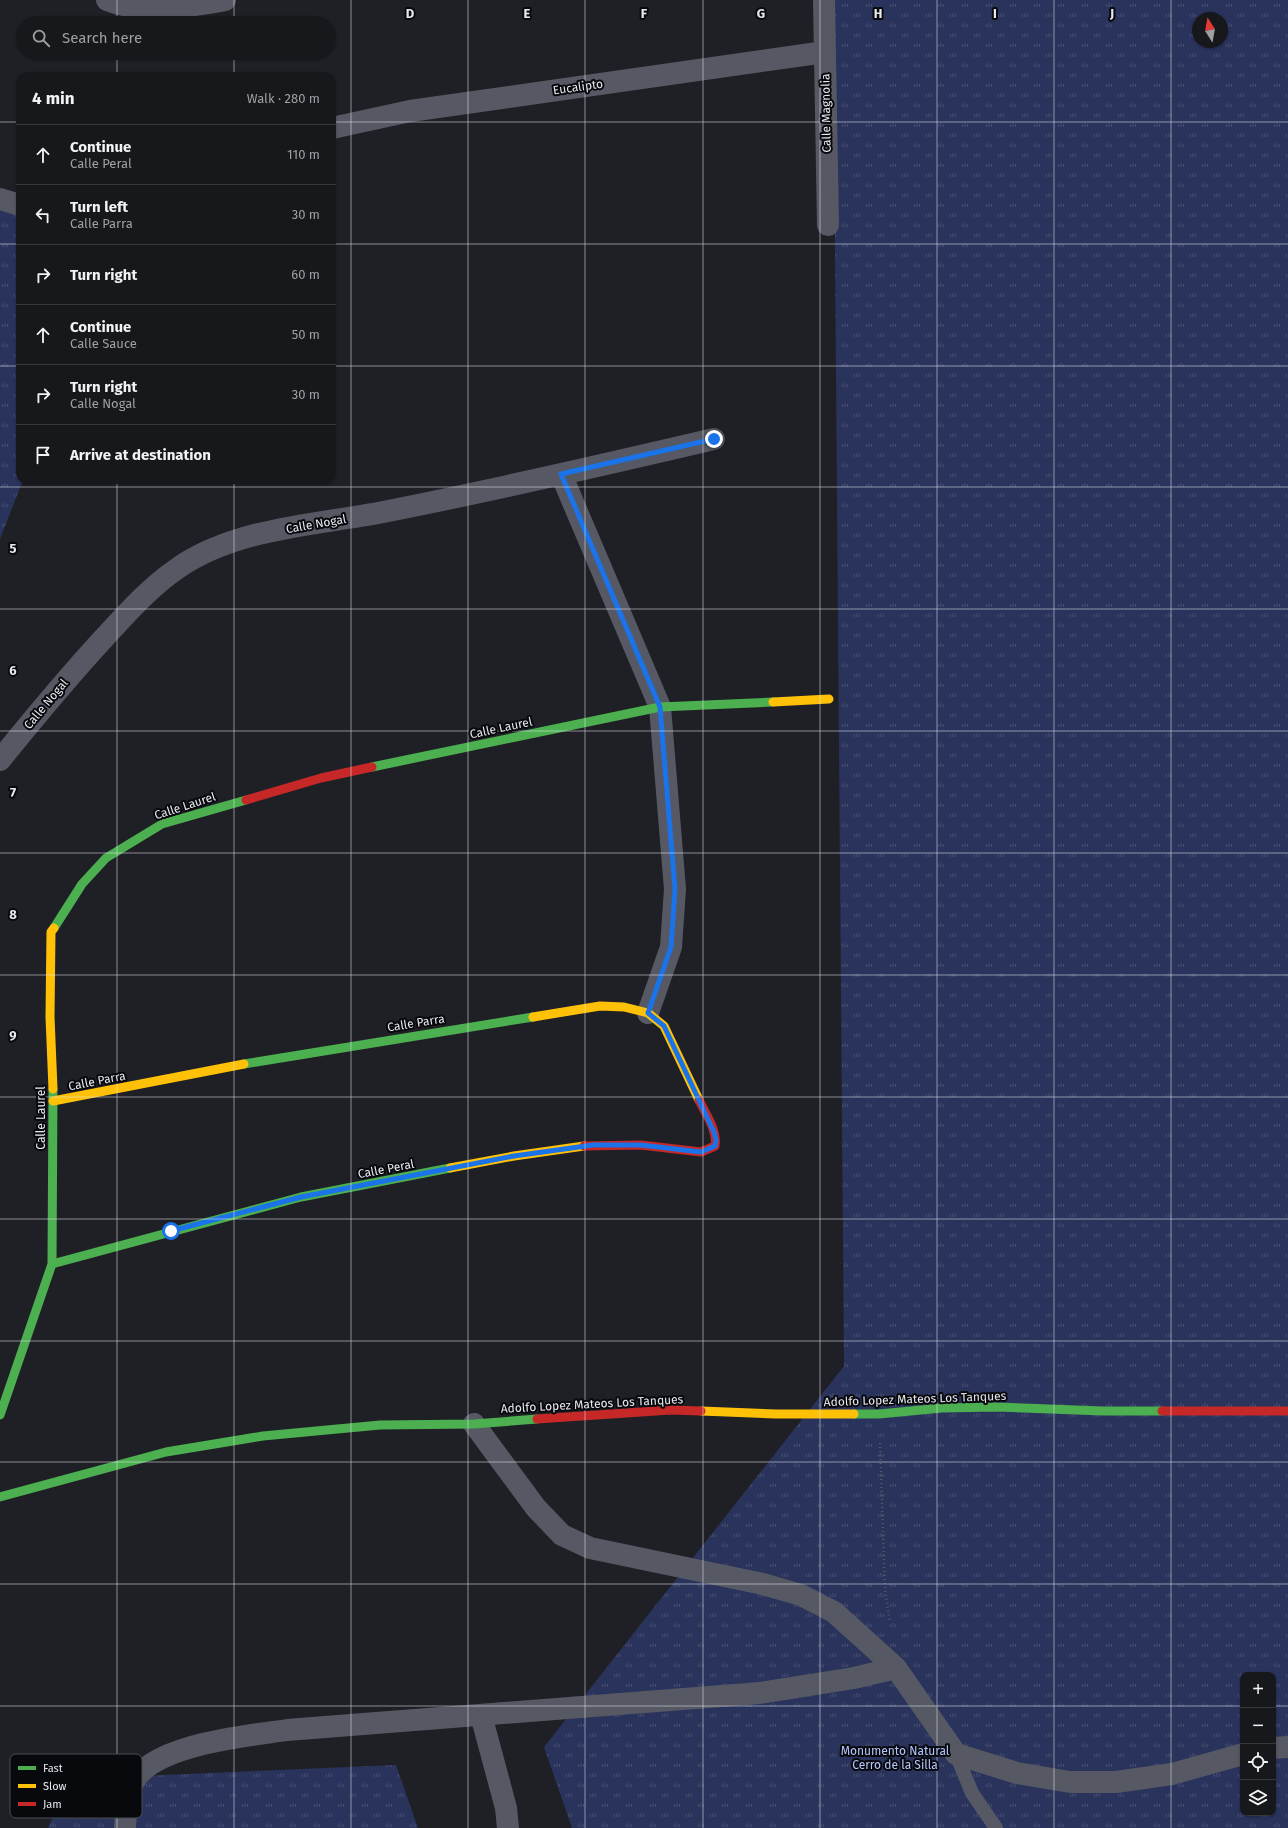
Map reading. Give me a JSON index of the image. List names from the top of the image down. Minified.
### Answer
{"streets":{"street":["Eucalipto","Calle Magnolia","Calle Nogal","Calle Laurel","Calle Parra","Calle Peral","Adolfo Lopez Mateos Los Tanques"]},"crossings":[["Eucalipto","Calle Magnolia"],["Calle Laurel","Calle Parra"],["Calle Laurel","Calle Peral"],["Calle Parra","Calle Peral"]],"parks":["Monumento Natural Cerro de la Silla"],"legend":["Fast","Slow","Jam"],"north":"top","page":{"search":"Search here","heading":["4 min","Walk · 280 m"],"list":[["Continue","Calle Peral","110 m"],["Turn left","Calle Parra","30 m"],["Turn right","60 m"],["Continue","Calle Sauce","50 m"],["Turn right","Calle Nogal","30 m"],"Arrive at destination"],"map_buttons":["+","−"]},"grid":{"columns":["D","E","F","G","H","I","J"],"rows":["5","6","7","8","9"]}}
